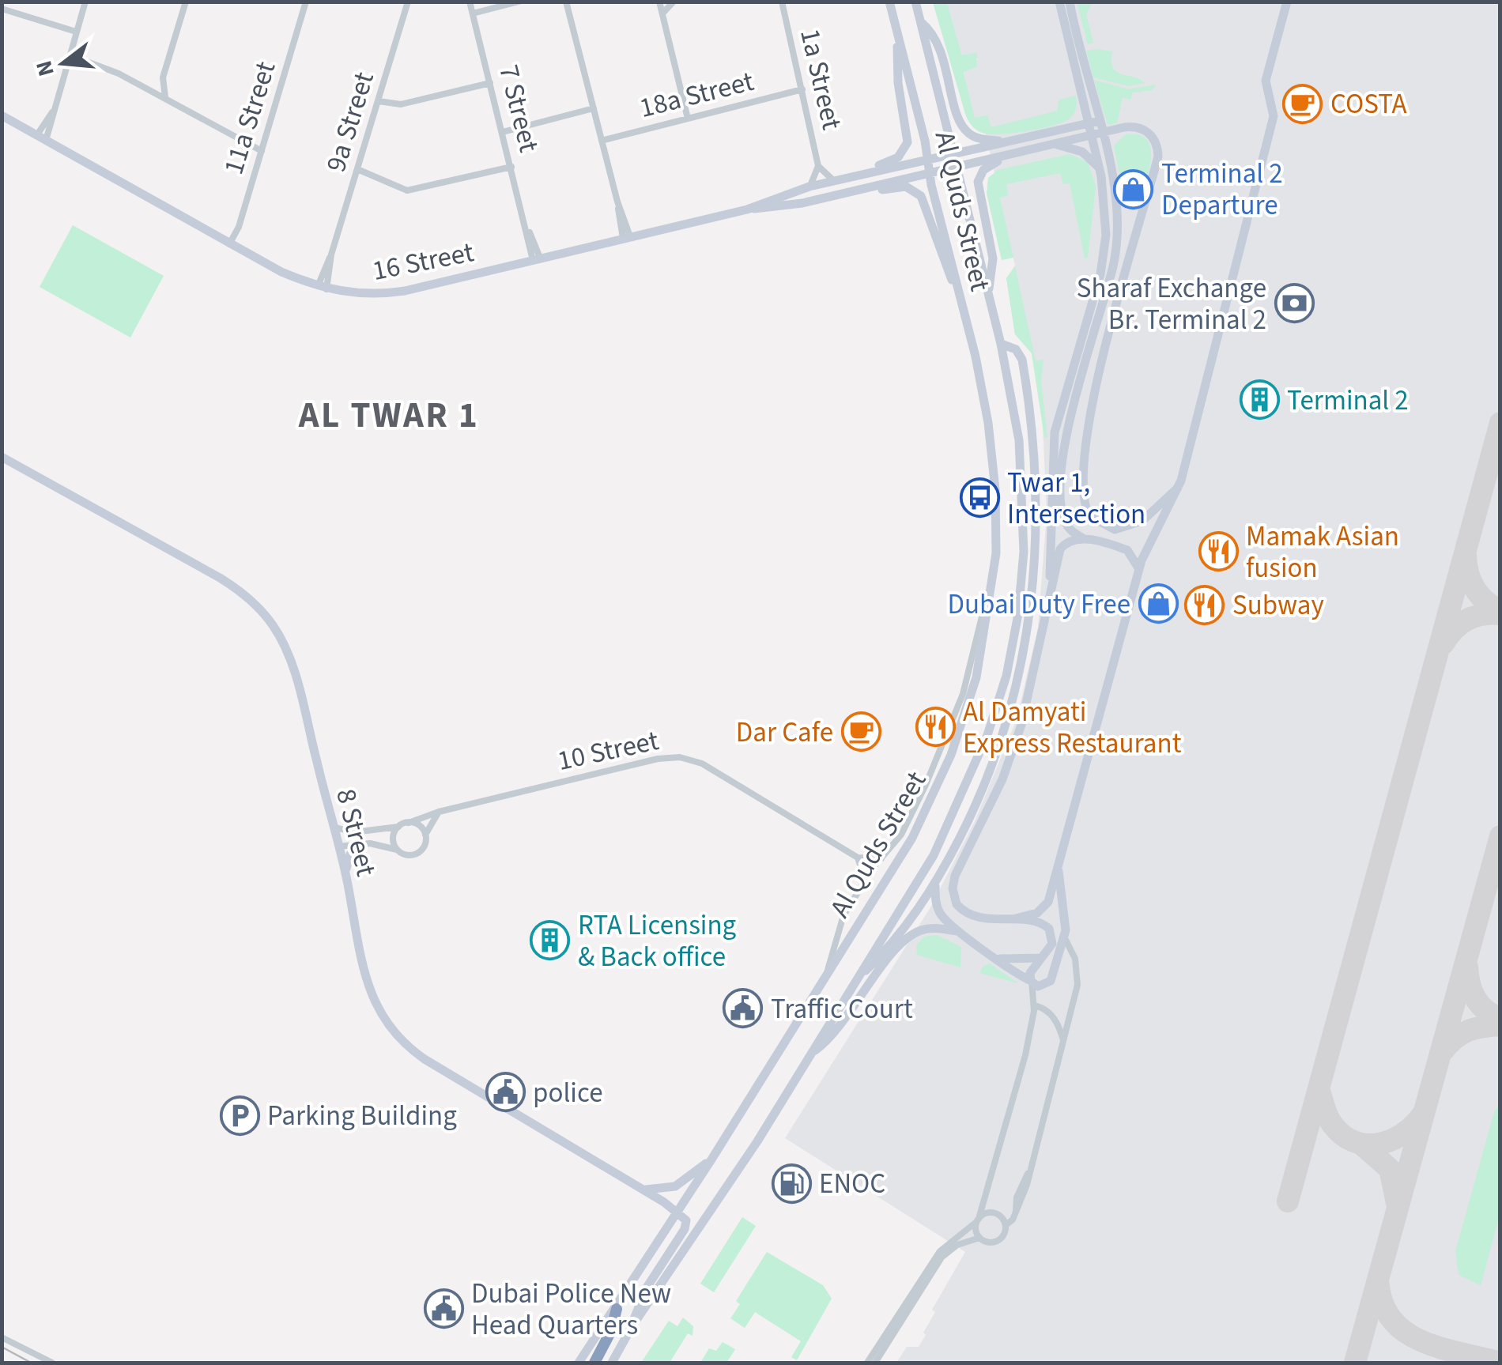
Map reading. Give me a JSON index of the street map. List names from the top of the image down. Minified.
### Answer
{"streets":{"street":["1a Street","18a Street","7 Street","11a Street","9a Street","Al Quds Street","16 Street","10 Street","8 Street"]},"crossings":[["1a Street","18a Street"],["1a Street","16 Street"],["7 Street","16 Street"],["11a Street","16 Street"],["9a Street","16 Street"],["Al Quds Street","16 Street"],["Al Quds Street","8 Street"]],"districts":["AL TWAR 1"],"places":{"cafe":["COSTA","Dar Cafe"],"shop":["Terminal 2 Departure","Dubai Duty Free"],"bank":["Sharaf Exchange Br. Terminal 2"],"building":["Terminal 2","RTA Licensing & Back office"],"bus stop":["Twar 1, Intersection"],"restaurant":["Mamak Asian fusion","Subway","Al Damyati Express Restaurant"],"public building":["Traffic Court","police","Dubai Police New Head Quarters"],"parking":["Parking Building"],"fuel station":["ENOC"]},"north":"left"}
